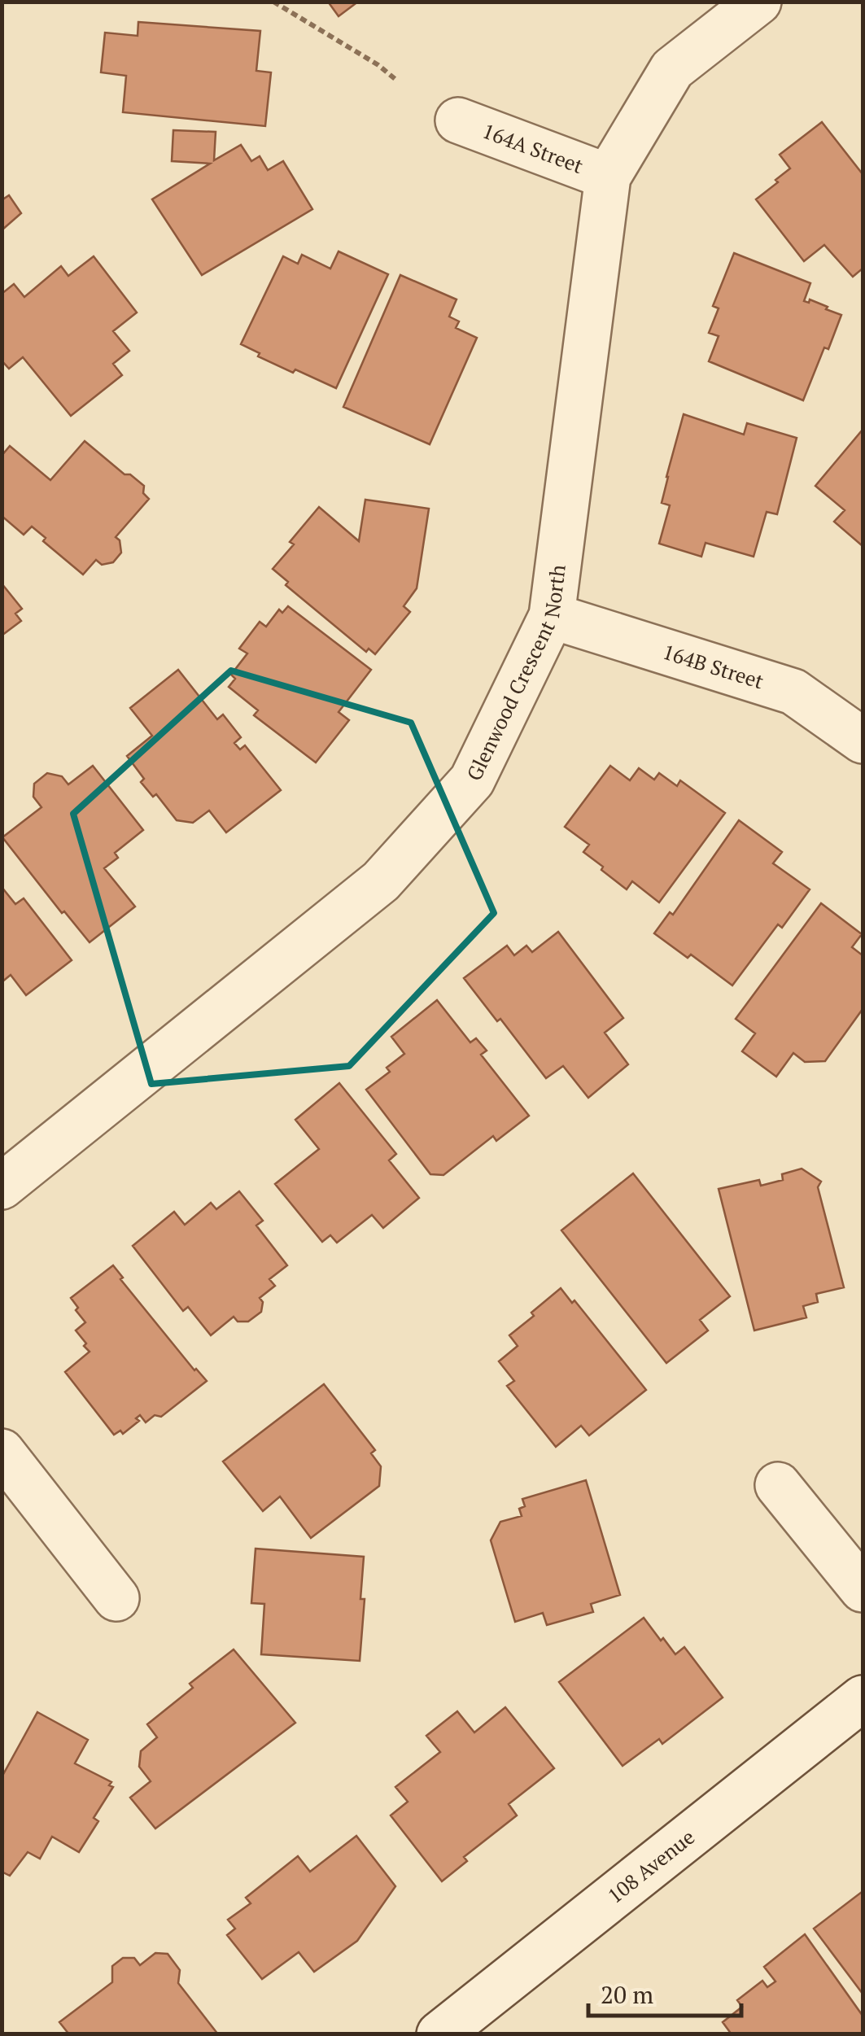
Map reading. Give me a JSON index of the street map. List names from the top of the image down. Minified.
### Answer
{"streets":{"street":["164A Street","164B Street","Glenwood Crescent North","108 Avenue"]},"crossings":[["164A Street","Glenwood Crescent North"],["164B Street","Glenwood Crescent North"]],"scale_bar":"20 m"}
